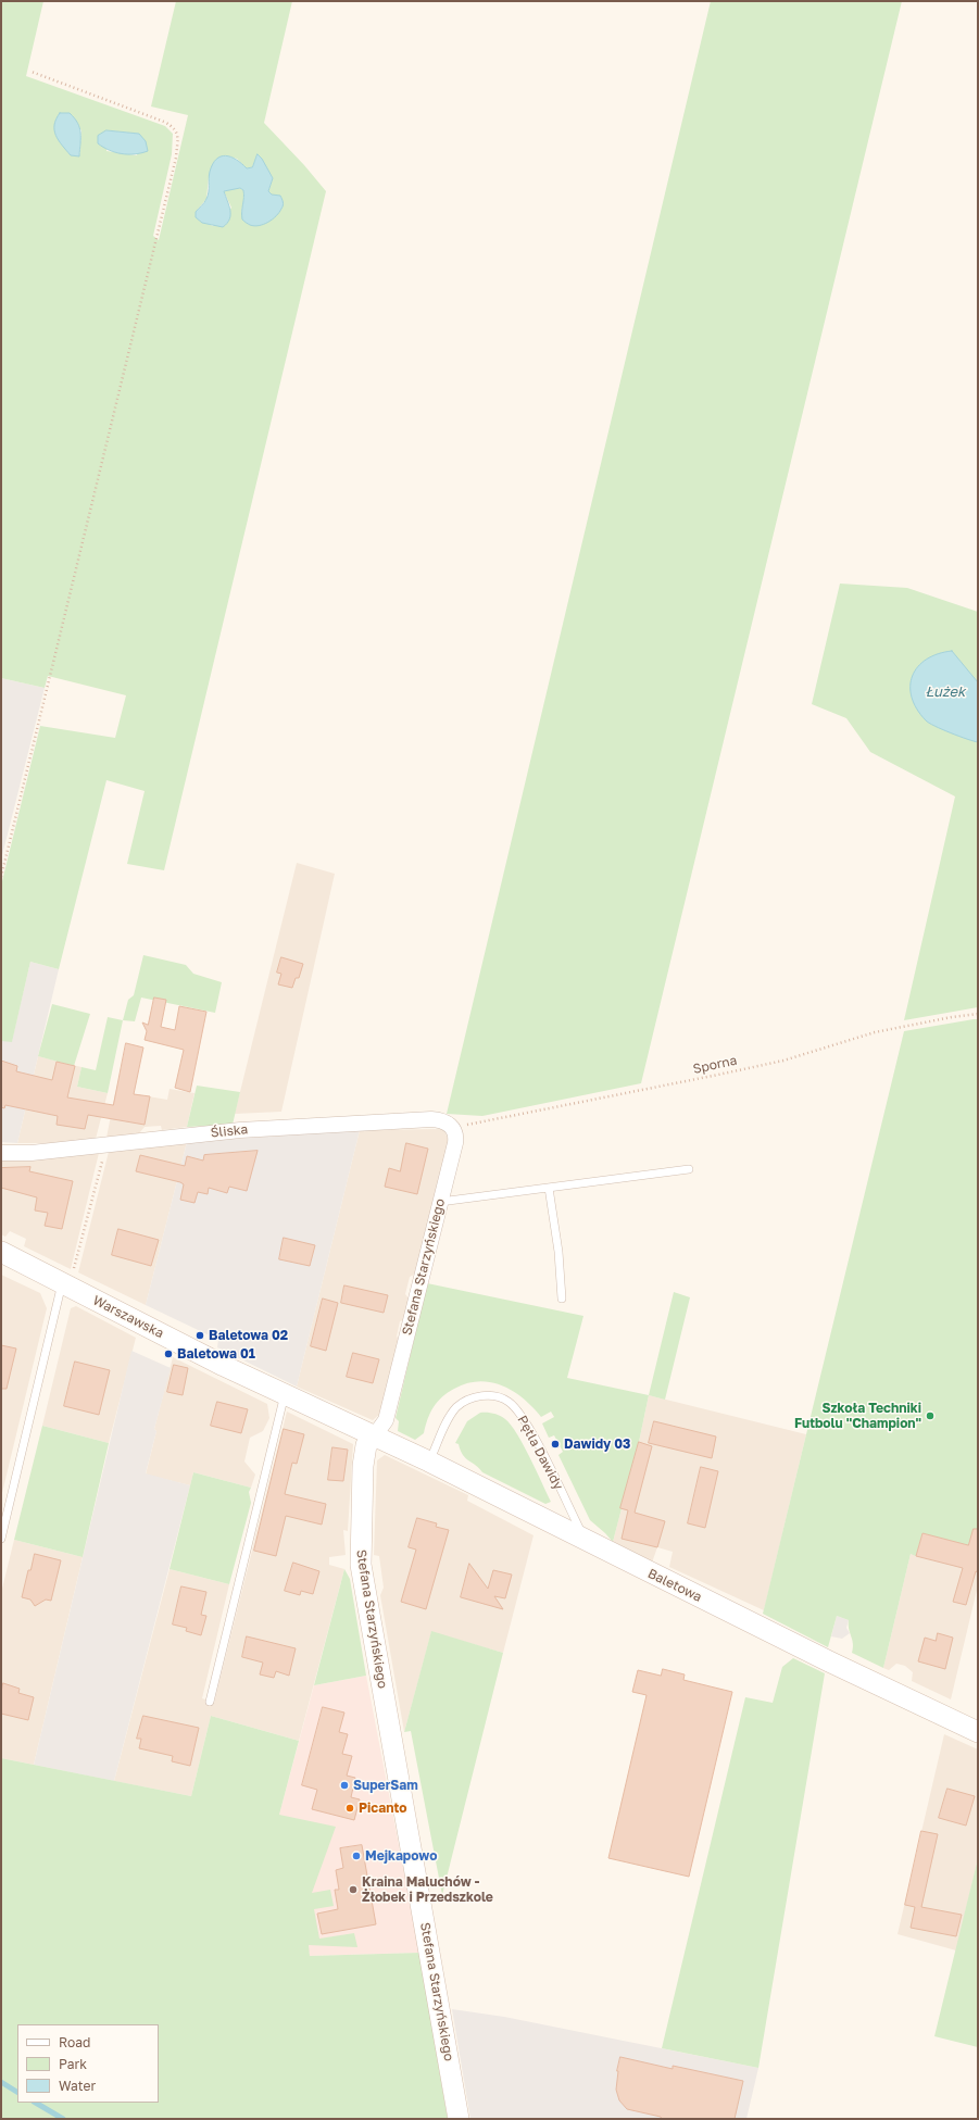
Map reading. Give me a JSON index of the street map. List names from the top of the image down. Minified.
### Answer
{"streets":{"street":["Śliska","Stefana Starzyńskiego","Warszawska","Baletowa"],"lane":["Pętla Dawidy"],"path":["Sporna"]},"crossings":[["Sporna","Śliska"],["Sporna","Stefana Starzyńskiego"],["Śliska","Stefana Starzyńskiego"],["Stefana Starzyńskiego","Warszawska"],["Stefana Starzyńskiego","Baletowa"],["Warszawska","Baletowa"],["Pętla Dawidy","Baletowa"]],"water":["Łużek"],"places":["Baletowa 02","Baletowa 01","Szkoła Techniki Futbolu \"Champion\"","Dawidy 03","SuperSam","Picanto","Mejkapowo","Kraina Maluchów - Żłobek i Przedszkole"],"legend":["Road","Park","Water"]}
